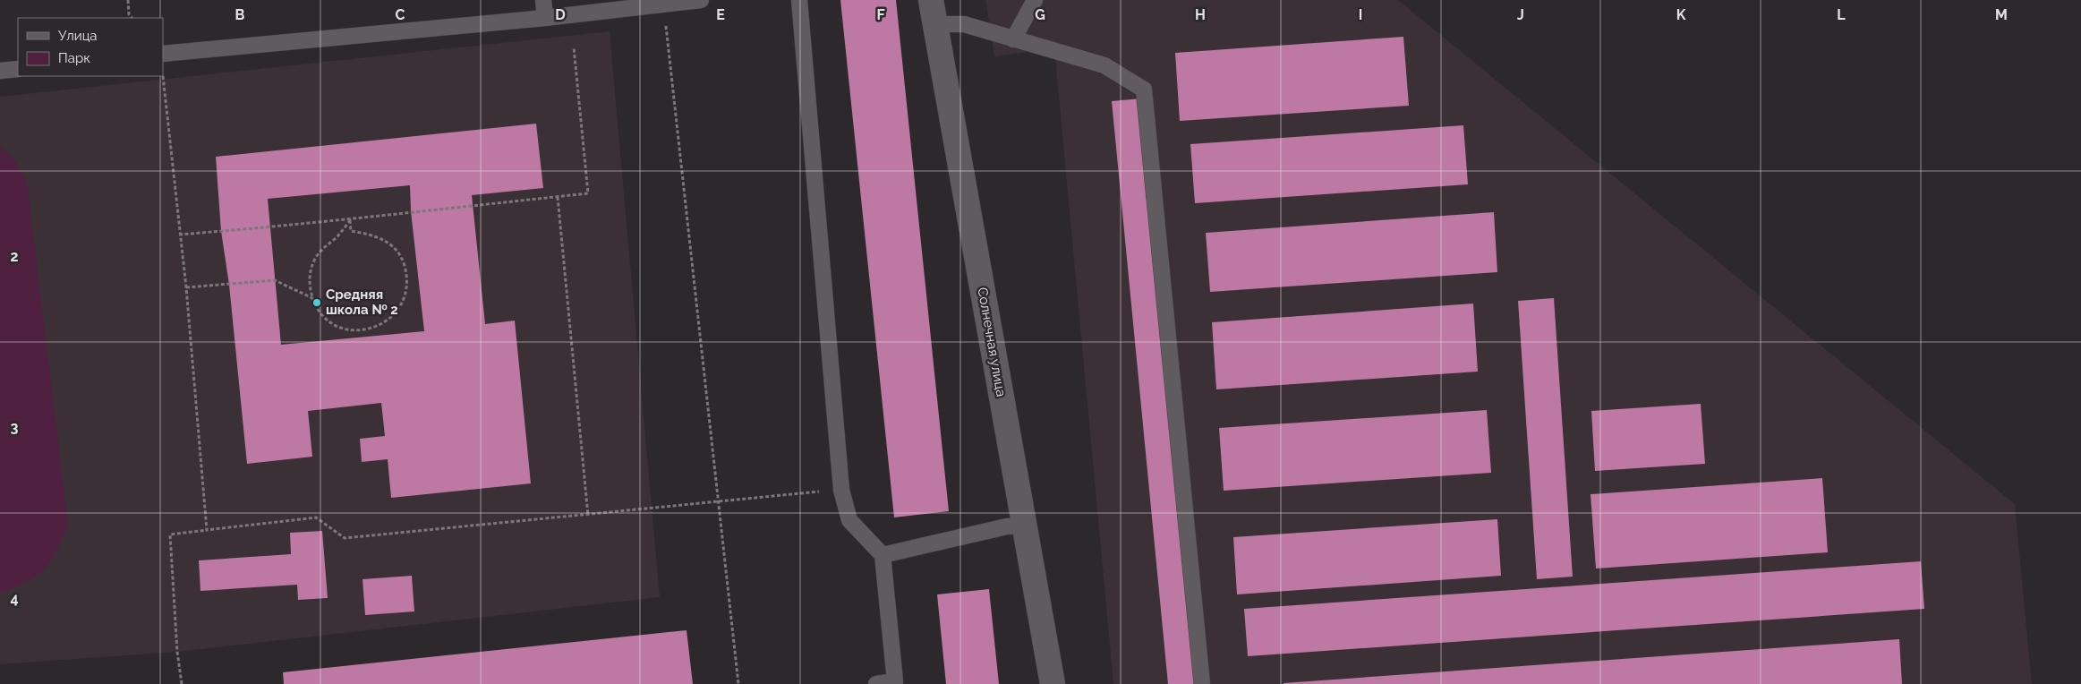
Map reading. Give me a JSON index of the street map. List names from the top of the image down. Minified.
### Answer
{"streets":{"street":["Солнечная улица"]},"places":["Средняя школа № 2"],"legend":["Улица","Парк"],"grid":{"columns":["B","C","D","E","F","G","H","I","J","K","L","M"],"rows":["2","3","4"]}}
